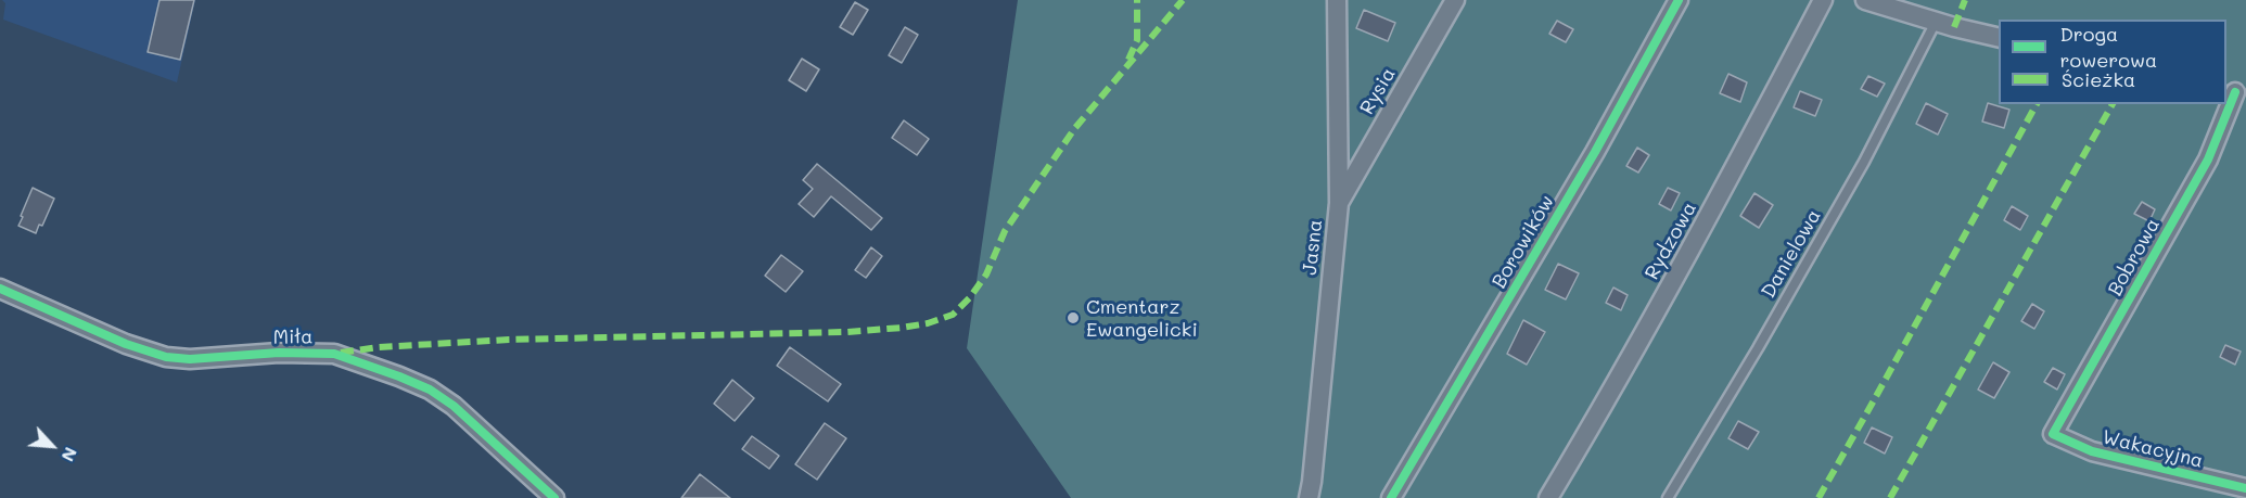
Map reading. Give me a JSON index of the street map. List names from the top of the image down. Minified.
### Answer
{"streets":{"street":["Rysia","Rydzowa","Borowików","Jasna","Bobrowa","Miła","Wakacyjna"],"lane":["Danielowa"]},"crossings":[["Rysia","Jasna"],["Bobrowa","Wakacyjna"]],"places":["Cmentarz Ewangelicki"],"legend":["Droga rowerowa","Ścieżka"],"north":"bottom right"}
